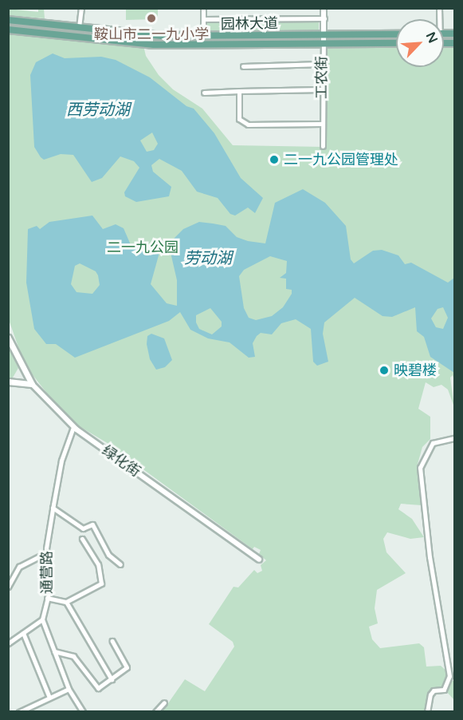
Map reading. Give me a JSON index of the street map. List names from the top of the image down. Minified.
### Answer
{"streets":{"main road":["园林大道","绿化街"],"street":["工农街","通营路"]},"crossings":[["园林大道","工农街"],["绿化街","通营路"]],"water":["西劳动湖","劳动湖"],"parks":["二一九公园"],"places":["鞍山市二一九小学","二一九公园管理处","映碧楼"],"north":"top right"}
